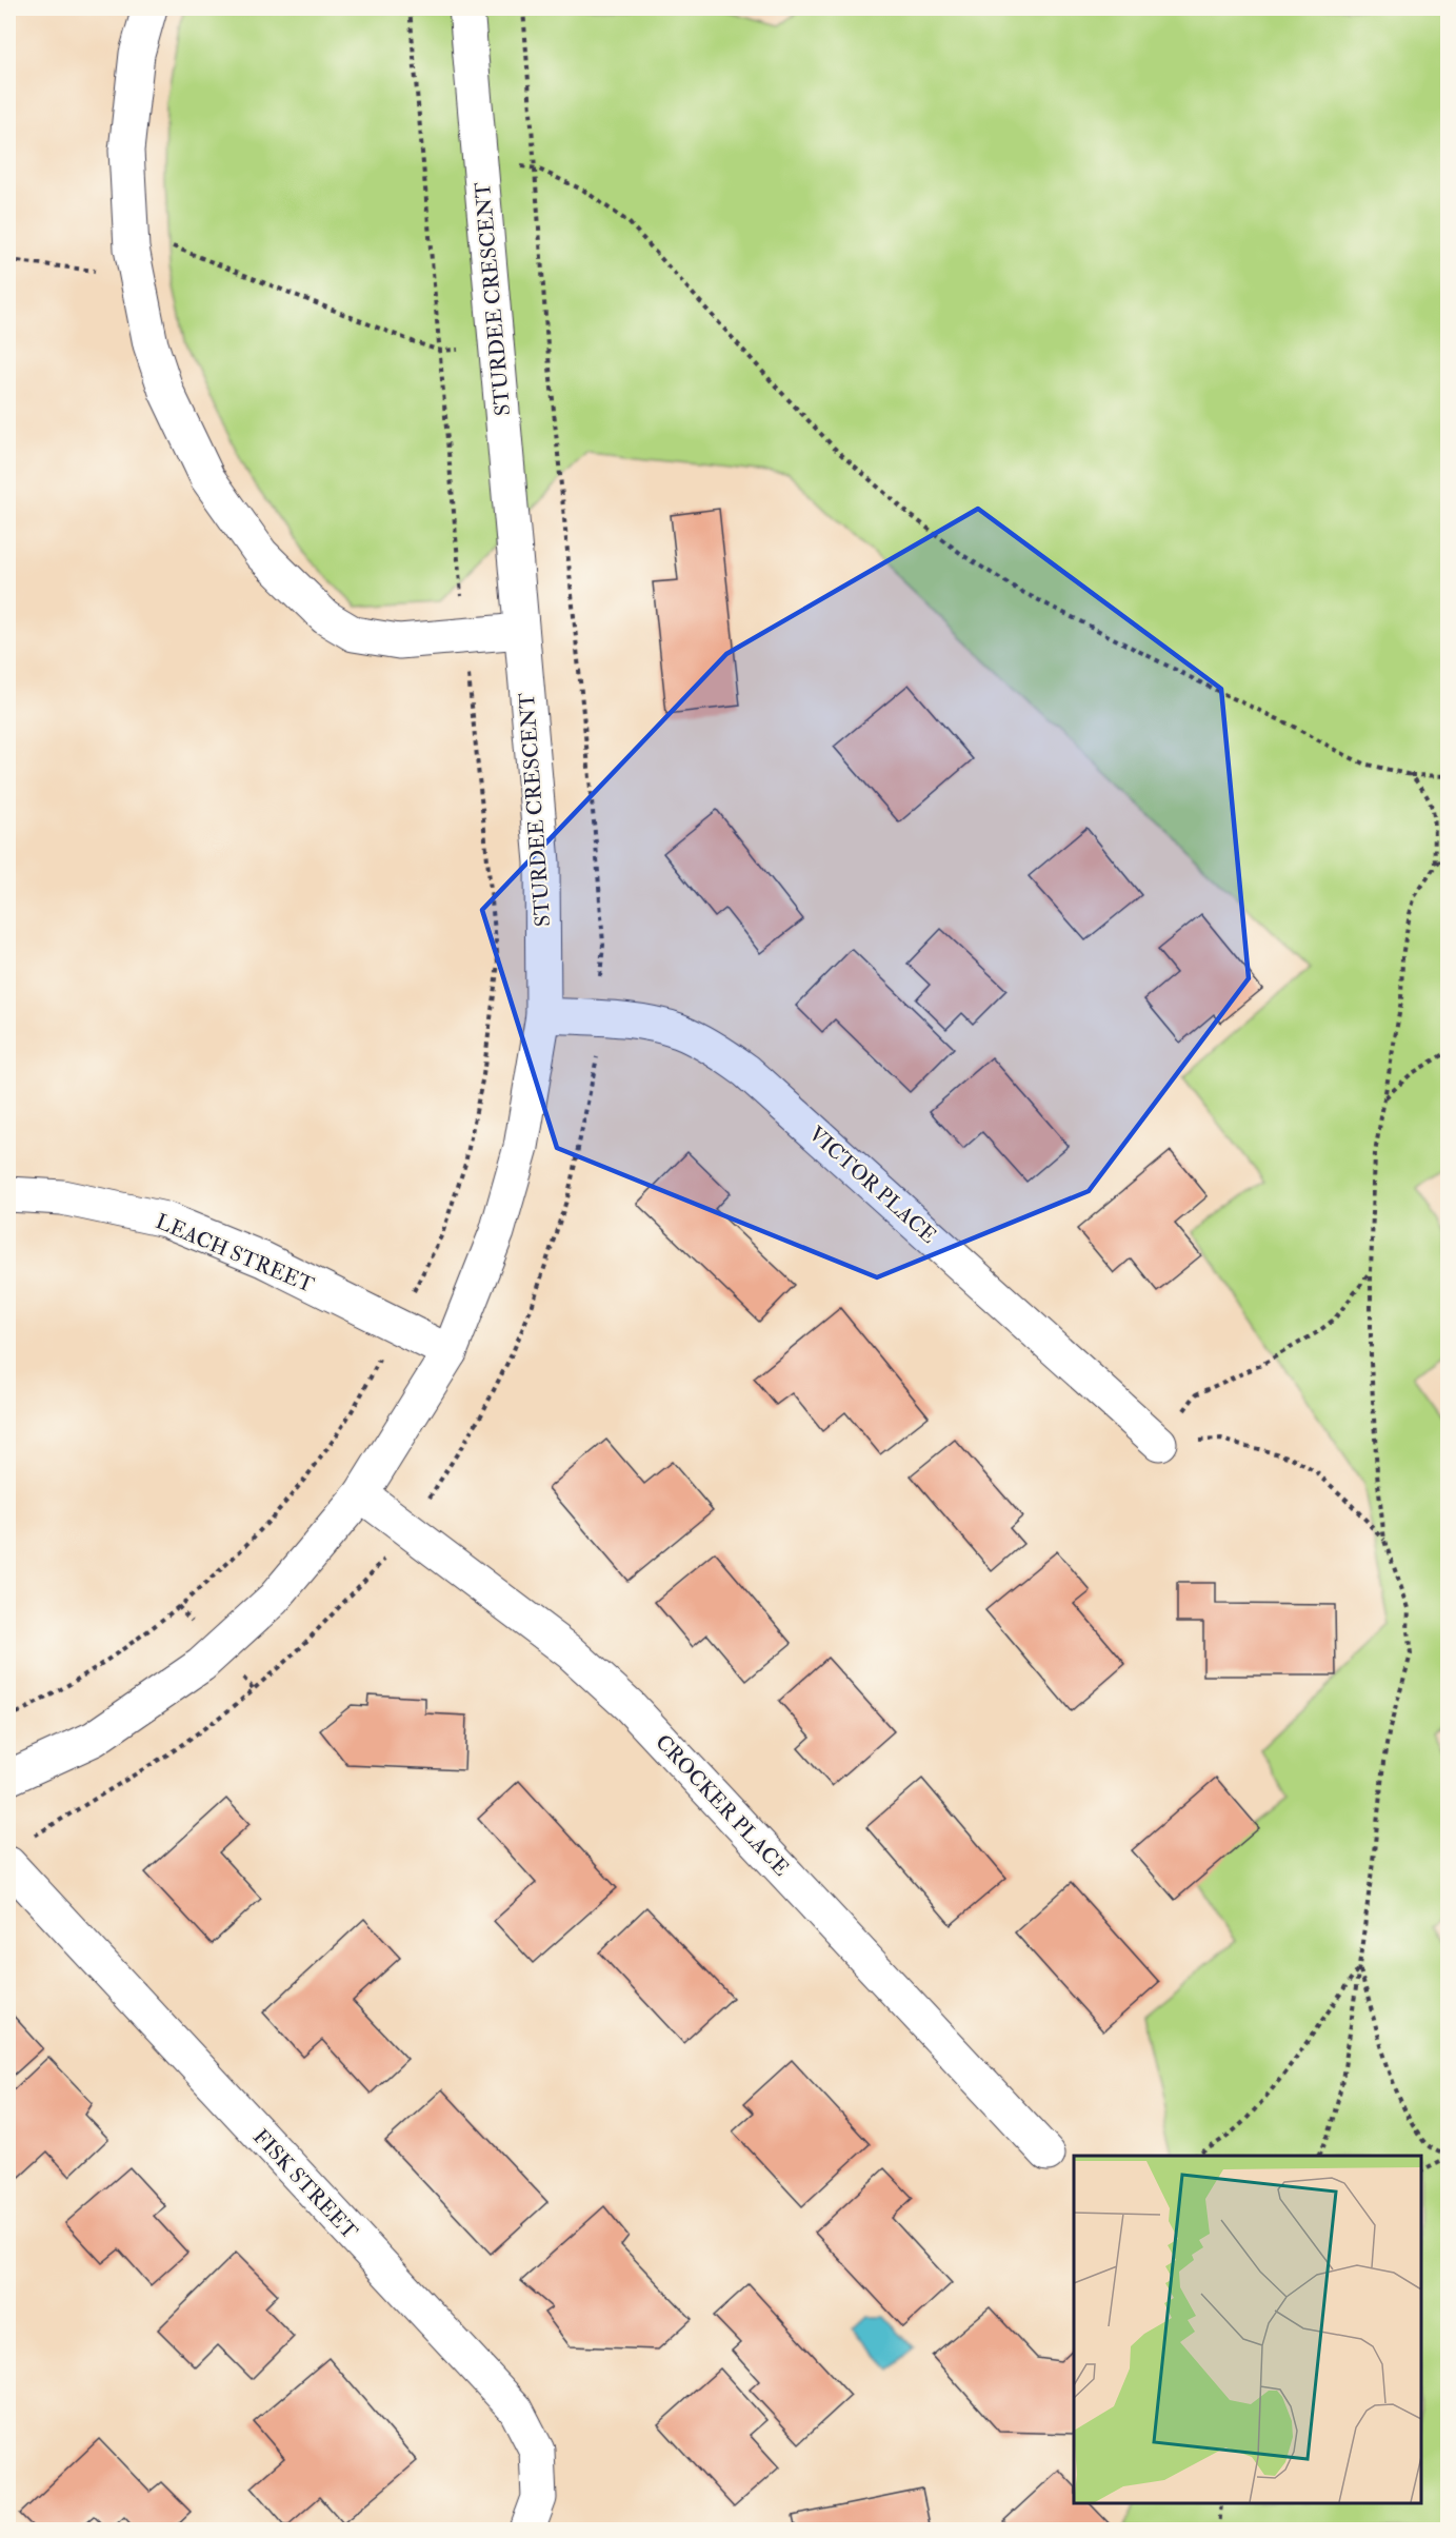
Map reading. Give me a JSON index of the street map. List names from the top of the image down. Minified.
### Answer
{"streets":{"street":["STURDEE CRESCENT","VICTOR PLACE","LEACH STREET","CROCKER PLACE","FISK STREET"]},"crossings":[["STURDEE CRESCENT","VICTOR PLACE"],["STURDEE CRESCENT","LEACH STREET"],["STURDEE CRESCENT","CROCKER PLACE"]]}
